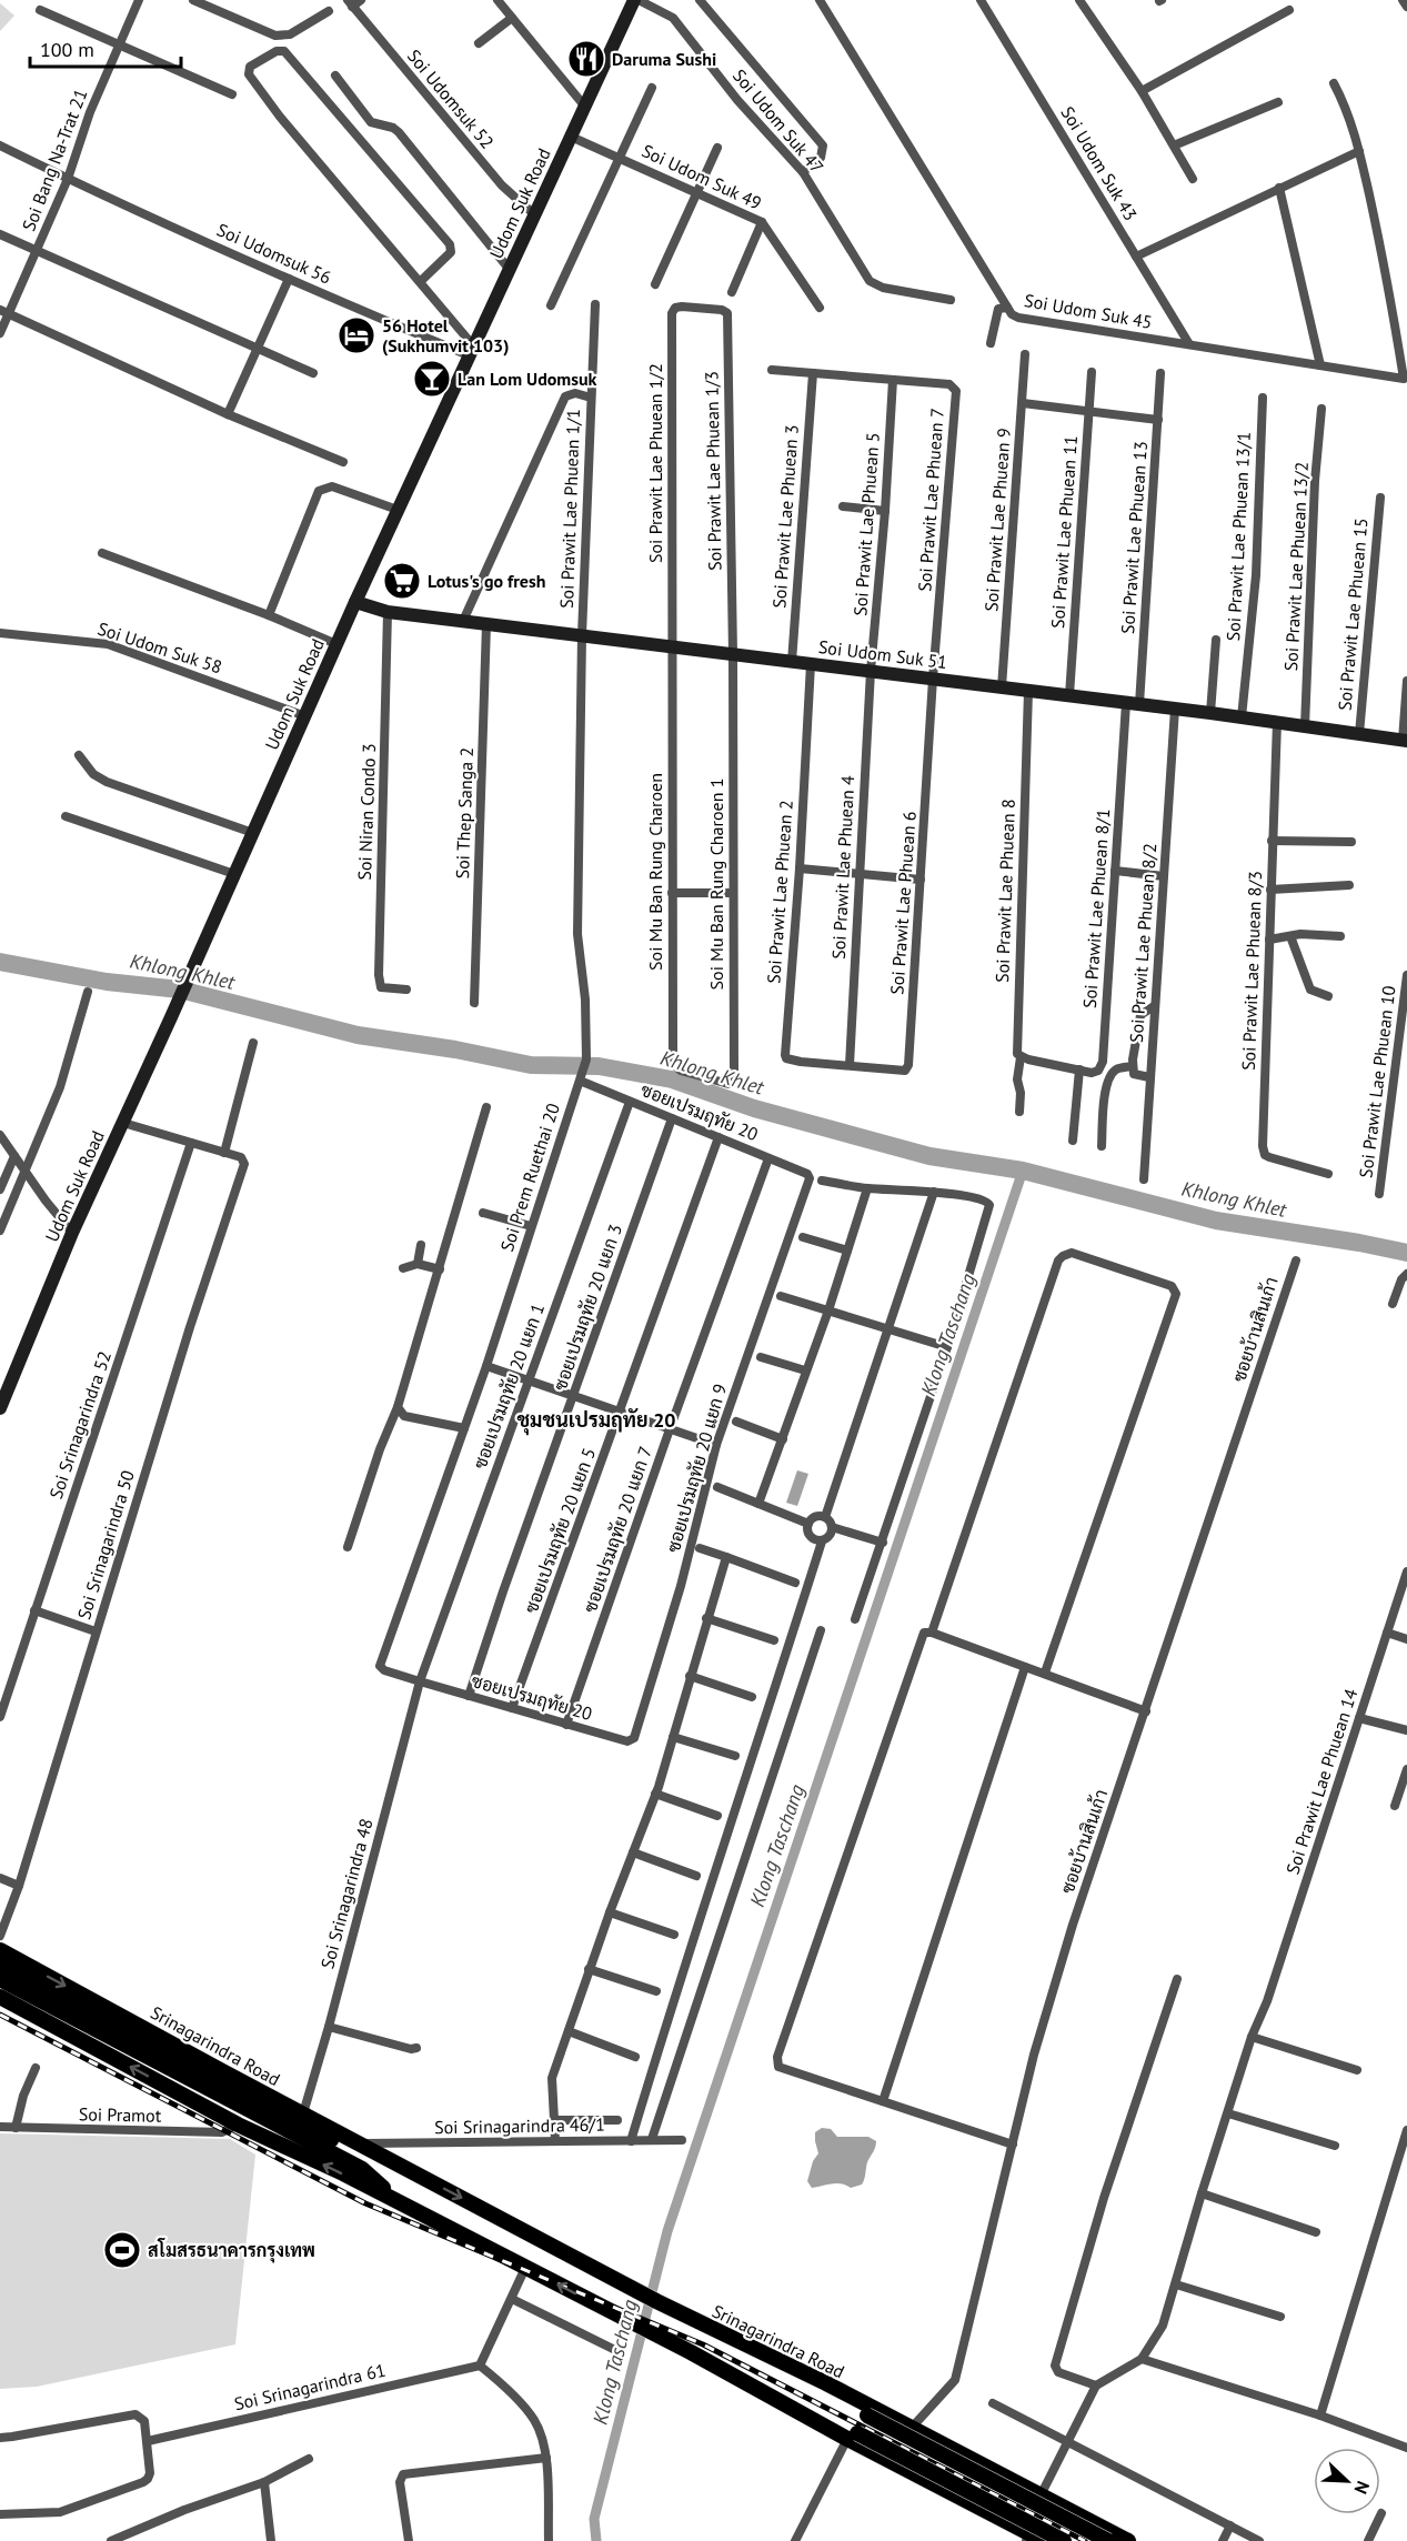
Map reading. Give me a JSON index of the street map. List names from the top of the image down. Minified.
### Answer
{"streets":{"main road":["Udom Suk Road","Soi Udom Suk 51","Srinagarindra Road"],"street":["Soi Udomsuk 52","Soi Udom Suk 47","Soi Bang Na-Trat 21","Soi Udom Suk 43","Soi Udom Suk 49","Soi Udomsuk 56","Soi Udom Suk 45","Soi Prawit Lae Phuean 1/2","Soi Prawit Lae Phuean 1/3","Soi Prawit Lae Phuean 7","Soi Prawit Lae Phuean 1/1","Soi Prawit Lae Phuean 3","Soi Prawit Lae Phuean 9","Soi Prawit Lae Phuean 5","Soi Prawit Lae Phuean 11","Soi Prawit Lae Phuean 13/1","Soi Prawit Lae Phuean 13","Soi Prawit Lae Phuean 13/2","Soi Prawit Lae Phuean 15","Soi Udom Suk 58","Soi Niran Condo 3","Soi Thep Sanga 2","Soi Prawit Lae Phuean 4","Soi Mu Ban Rung Charoen","Soi Mu Ban Rung Charoen 1","Soi Prawit Lae Phuean 8","Soi Prawit Lae Phuean 2","Soi Prawit Lae Phuean 6","Soi Prawit Lae Phuean 8/1","Soi Prawit Lae Phuean 8/2","Soi Prawit Lae Phuean 8/3","Soi Prawit Lae Phuean 10","ซอยเปรมฤทัย 20","Soi Prem Ruethai 20","ซอยเปรมฤทัย 20 แยก 3","ซอยบ้านสินเก้า","ซอยเปรมฤทัย 20 แยก 1","Soi Srinagarindra 52","ซอยเปรมฤทัย 20 แยก 9","ซอยเปรมฤทัย 20 แยก 7","ซอยเปรมฤทัย 20 แยก 5","Soi Srinagarindra 50","Soi Prawit Lae Phuean 14","Soi Srinagarindra 48","Soi Pramot","Soi Srinagarindra 46/1","Soi Srinagarindra 61"]},"crossings":[["Soi Udomsuk 52","Udom Suk Road"],["Soi Udom Suk 47","Udom Suk Road"],["Soi Bang Na-Trat 21","Soi Udomsuk 56"],["Soi Udom Suk 43","Soi Udom Suk 45"],["Soi Udom Suk 49","Udom Suk Road"],["Udom Suk Road","Soi Udomsuk 56"],["Udom Suk Road","Soi Udom Suk 58"],["Udom Suk Road","Soi Udom Suk 51"],["Soi Prawit Lae Phuean 1/2","Soi Prawit Lae Phuean 1/3"],["Soi Prawit Lae Phuean 1/2","Soi Udom Suk 51"],["Soi Prawit Lae Phuean 1/2","Soi Mu Ban Rung Charoen"],["Soi Prawit Lae Phuean 1/3","Soi Udom Suk 51"],["Soi Prawit Lae Phuean 1/3","Soi Mu Ban Rung Charoen 1"],["Soi Prawit Lae Phuean 7","Soi Prawit Lae Phuean 3"],["Soi Prawit Lae Phuean 7","Soi Prawit Lae Phuean 5"],["Soi Prawit Lae Phuean 7","Soi Udom Suk 51"],["Soi Prawit Lae Phuean 7","Soi Prawit Lae Phuean 6"],["Soi Prawit Lae Phuean 1/1","Soi Udom Suk 51"],["Soi Prawit Lae Phuean 1/1","Soi Prem Ruethai 20"],["Soi Prawit Lae Phuean 3","Soi Udom Suk 51"],["Soi Prawit Lae Phuean 9","Soi Udom Suk 51"],["Soi Prawit Lae Phuean 5","Soi Udom Suk 51"],["Soi Prawit Lae Phuean 5","Soi Prawit Lae Phuean 4"],["Soi Prawit Lae Phuean 11","Soi Udom Suk 51"],["Soi Prawit Lae Phuean 13/1","Soi Udom Suk 51"],["Soi Prawit Lae Phuean 13","Soi Udom Suk 51"],["Soi Prawit Lae Phuean 13","Soi Prawit Lae Phuean 8/1"],["Soi Prawit Lae Phuean 13/2","Soi Udom Suk 51"],["Soi Prawit Lae Phuean 15","Soi Udom Suk 51"],["Soi Udom Suk 51","Soi Niran Condo 3"],["Soi Udom Suk 51","Soi Thep Sanga 2"],["Soi Udom Suk 51","Soi Prawit Lae Phuean 4"],["Soi Udom Suk 51","Soi Mu Ban Rung Charoen"],["Soi Udom Suk 51","Soi Mu Ban Rung Charoen 1"],["Soi Udom Suk 51","Soi Prawit Lae Phuean 8"],["Soi Udom Suk 51","Soi Prawit Lae Phuean 2"],["Soi Udom Suk 51","Soi Prawit Lae Phuean 6"],["Soi Udom Suk 51","Soi Prawit Lae Phuean 8/1"],["Soi Udom Suk 51","Soi Prawit Lae Phuean 8/2"],["Soi Udom Suk 51","Soi Prawit Lae Phuean 8/3"],["Soi Udom Suk 51","Soi Prem Ruethai 20"],["Soi Prawit Lae Phuean 4","Soi Prawit Lae Phuean 2"],["Soi Prawit Lae Phuean 4","Soi Prawit Lae Phuean 6"],["Soi Mu Ban Rung Charoen","Soi Mu Ban Rung Charoen 1"],["Soi Prawit Lae Phuean 2","Soi Prawit Lae Phuean 6"],["ซอยเปรมฤทัย 20","Soi Prem Ruethai 20"],["ซอยเปรมฤทัย 20","ซอยเปรมฤทัย 20 แยก 3"],["ซอยเปรมฤทัย 20","ซอยเปรมฤทัย 20 แยก 1"],["ซอยเปรมฤทัย 20","ซอยเปรมฤทัย 20 แยก 9"],["ซอยเปรมฤทัย 20","ซอยเปรมฤทัย 20 แยก 7"],["ซอยเปรมฤทัย 20","ซอยเปรมฤทัย 20 แยก 5"],["ซอยเปรมฤทัย 20","Soi Srinagarindra 48"],["Soi Prem Ruethai 20","ซอยเปรมฤทัย 20 แยก 1"],["Soi Prem Ruethai 20","Soi Srinagarindra 48"],["ซอยบ้านสินเก้า","Srinagarindra Road"],["ซอยเปรมฤทัย 20 แยก 1","Soi Srinagarindra 48"],["Soi Srinagarindra 48","Srinagarindra Road"],["Srinagarindra Road","Soi Srinagarindra 46/1"]],"districts":["ชุมชนเปรมฤทัย 20"],"water":["Khlong Khlet","Klong Taschang"],"places":{"restaurant":["Daruma Sushi"],"hotel":["56 Hotel (Sukhumvit 103)"],"bar":["Lan Lom Udomsuk"],"supermarket":["Lotus's go fresh"],"sports":["สโมสรธนาคารกรุงเทพ"]},"scale_bar":"100 m","north":"bottom right"}
